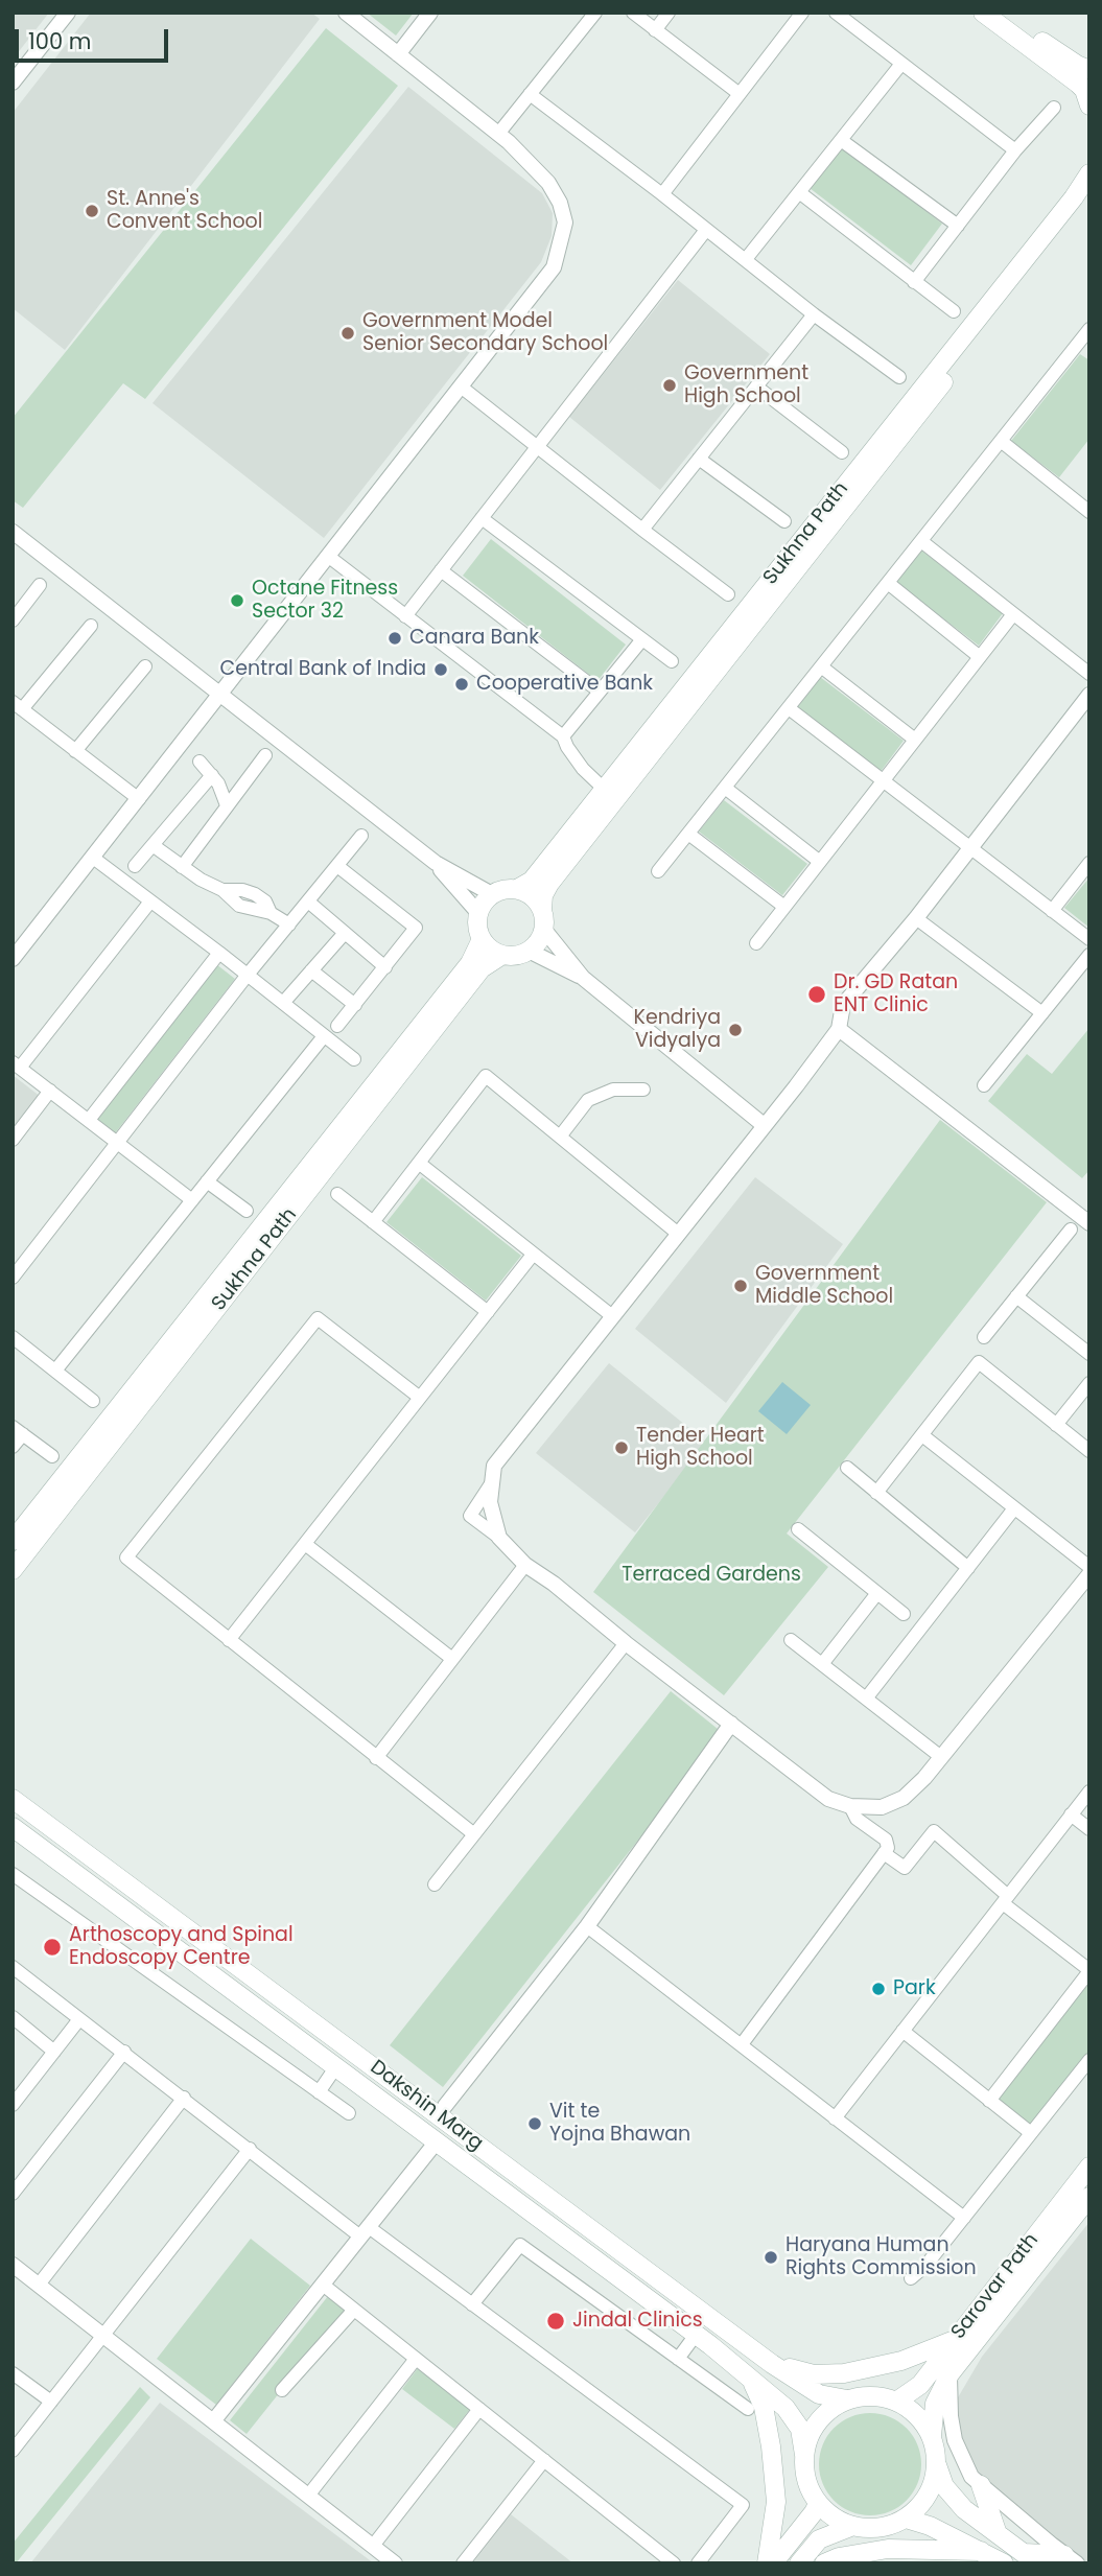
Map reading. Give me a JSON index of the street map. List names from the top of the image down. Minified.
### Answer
{"streets":{"main road":["Sukhna Path","Dakshin Marg","Sarovar Path"]},"crossings":[["Dakshin Marg","Sarovar Path"]],"parks":["Terraced Gardens"],"places":["St. Anne's Convent School","Government Model Senior Secondary School","Government High School","Octane Fitness Sector 32","Canara Bank","Central Bank of India","Cooperative Bank","Dr. GD Ratan ENT Clinic","Kendriya Vidyalya","Government Middle School","Tender Heart High School","Arthoscopy and Spinal Endoscopy Centre","Park","Vit te Yojna Bhawan","Haryana Human Rights Commission","Jindal Clinics"],"scale_bar":"100 m"}
